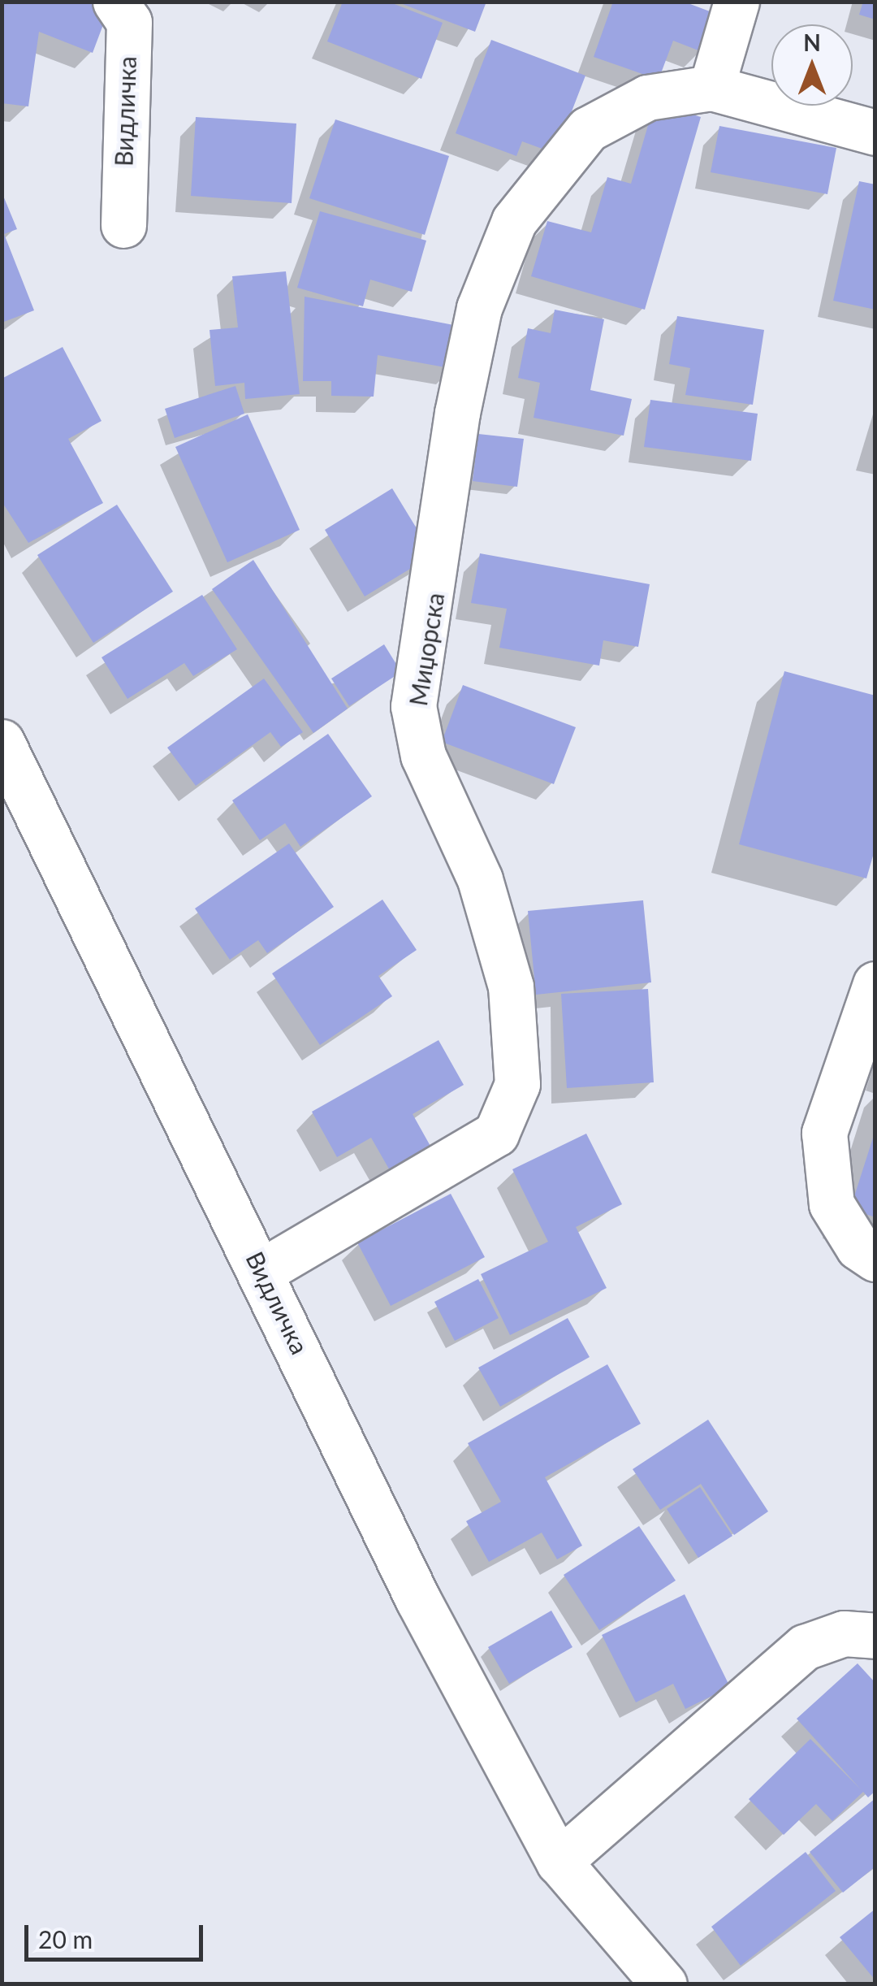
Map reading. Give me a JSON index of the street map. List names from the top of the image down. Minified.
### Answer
{"streets":{"street":["Видличка","Миџорска"]},"crossings":[["Видличка","Миџорска"]],"scale_bar":"20 m","north":"top"}
